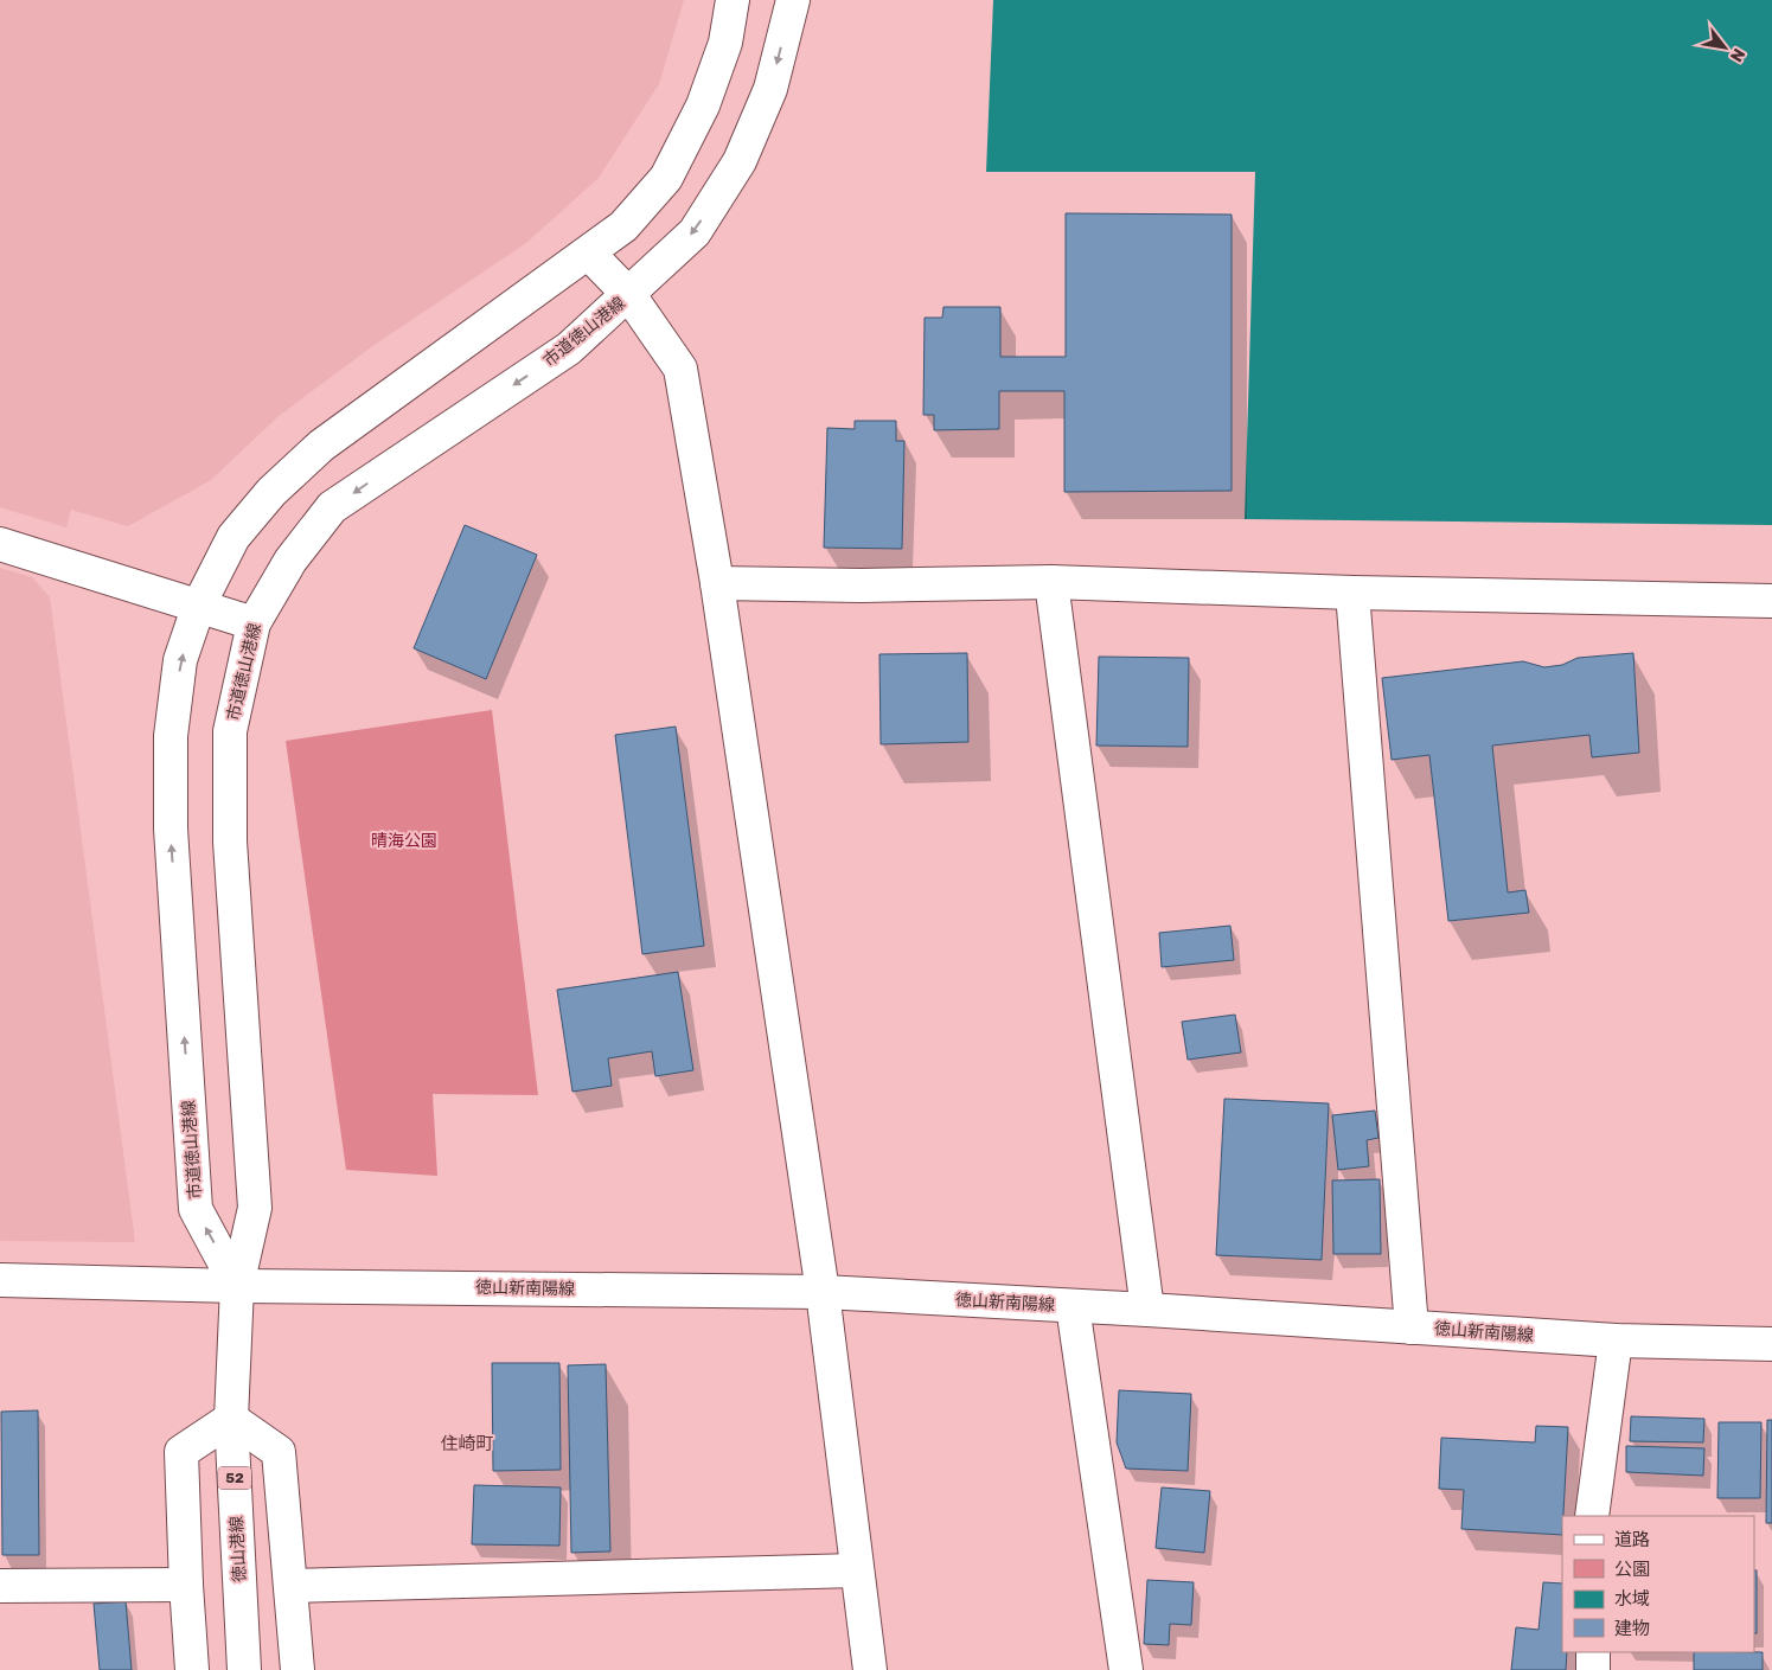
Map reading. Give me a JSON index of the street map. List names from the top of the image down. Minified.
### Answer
{"streets":{"street":["市道徳山港線","徳山新南陽線","52","徳山港線"]},"crossings":[["市道徳山港線","徳山新南陽線"],["市道徳山港線","徳山港線"],["徳山新南陽線","徳山港線"]],"districts":["住崎町"],"parks":["晴海公園"],"legend":["道路","公園","水域","建物"],"north":"bottom right"}
